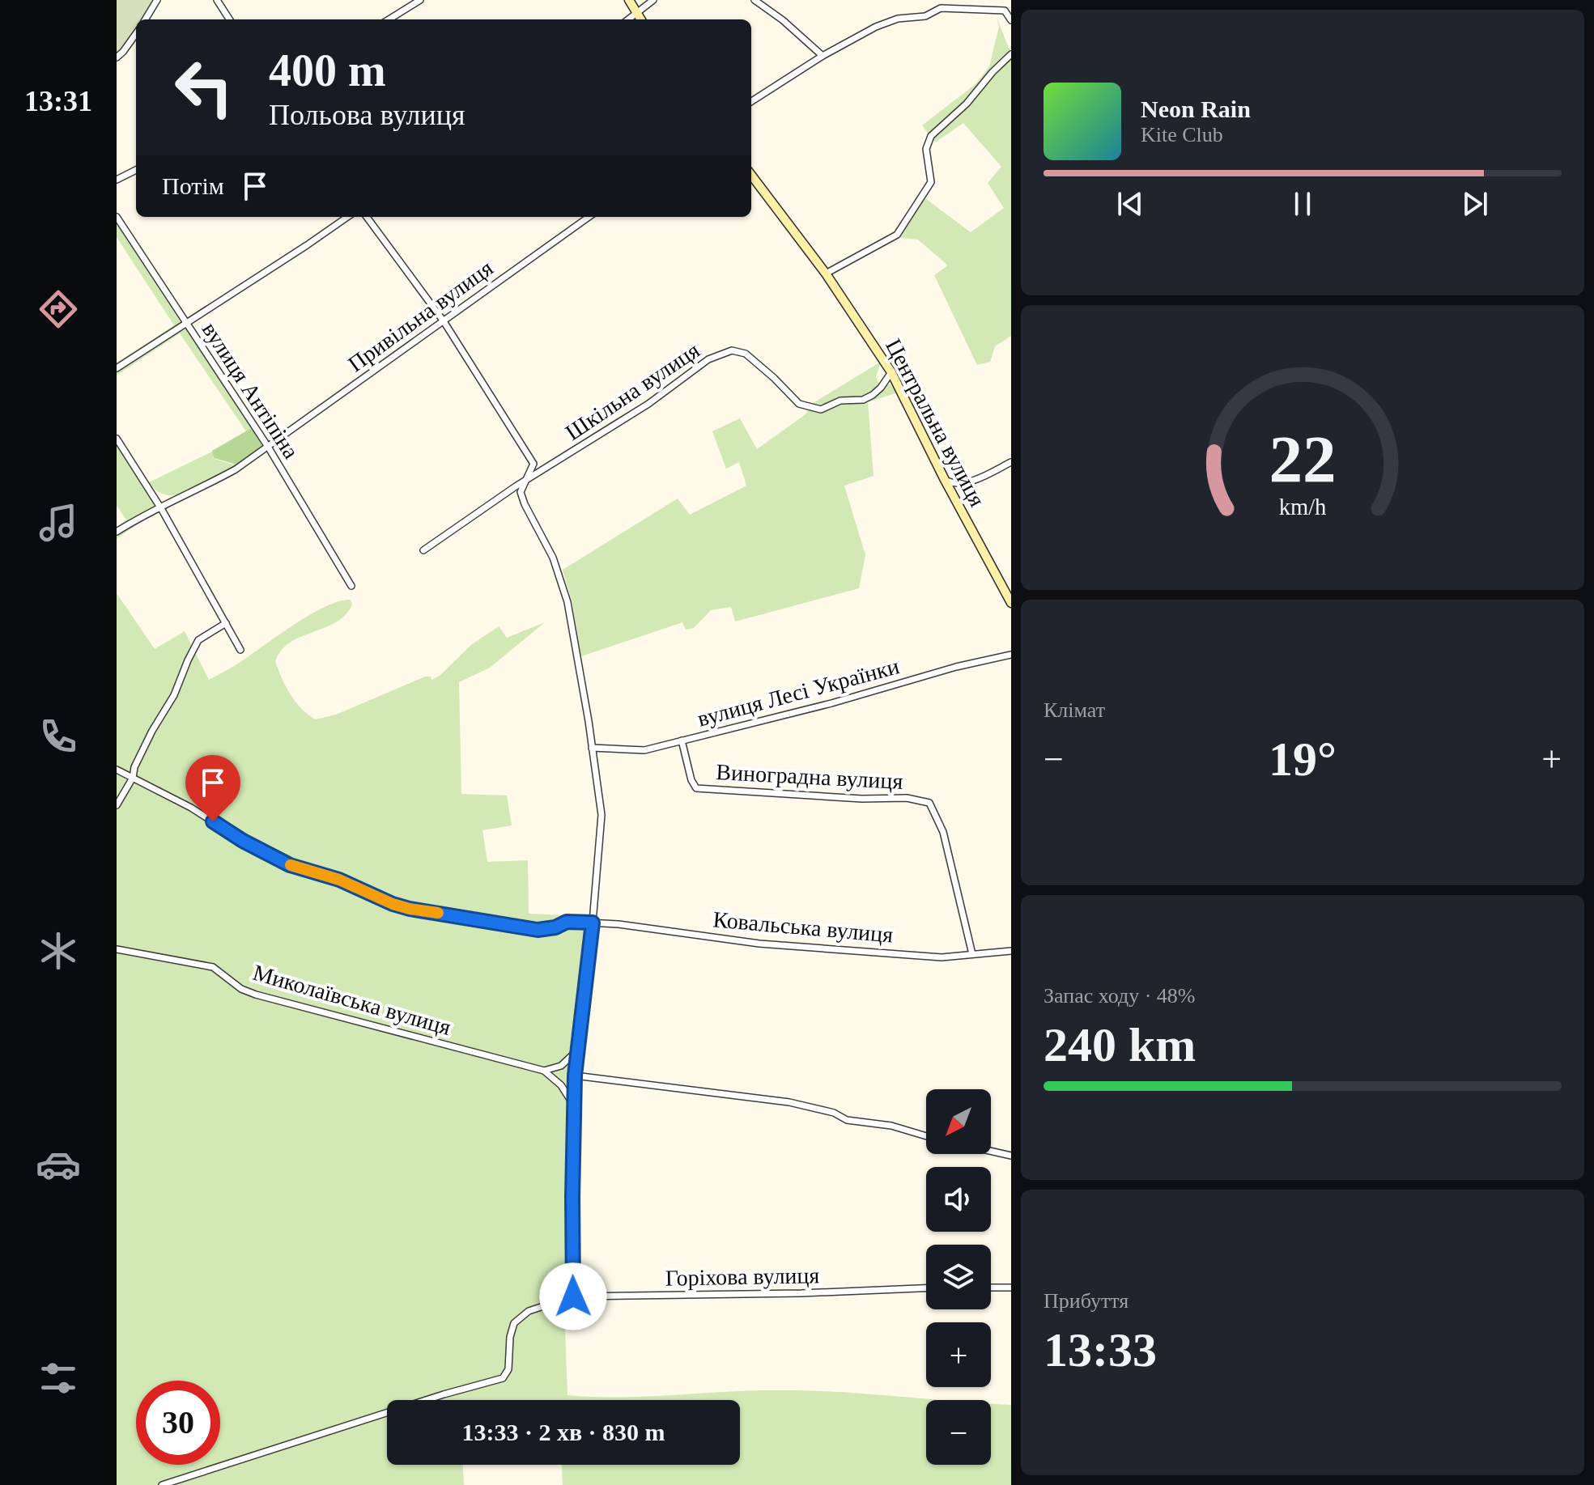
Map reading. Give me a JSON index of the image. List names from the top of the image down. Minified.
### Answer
{"streets":{"street":["Привільна вулиця","вулиця Антіпіна","Шкільна вулиця","Центральна вулиця","вулиця Лесі Українки","Виноградна вулиця","Ковальська вулиця","Миколаївська вулиця","Горіхова вулиця"]},"crossings":[["Привільна вулиця","вулиця Антіпіна"],["Шкільна вулиця","Центральна вулиця"],["вулиця Лесі Українки","Виноградна вулиця"],["Виноградна вулиця","Ковальська вулиця"]],"north":"bottom left","page":{"tabs":"13:31","turn":["400 m","Польова вулиця"],"song":["Neon Rain","Kite Club"],"then":"Потім","tile":["Клімат",["Запас ходу · 48%","240 km"],["Прибуття","13:33"]],"heat":["−","19°","+"],"map_buttons":["+","−"],"limit":"30","trip":"13:33 · 2 хв · 830 m","gauge":["22","km/h"]}}
